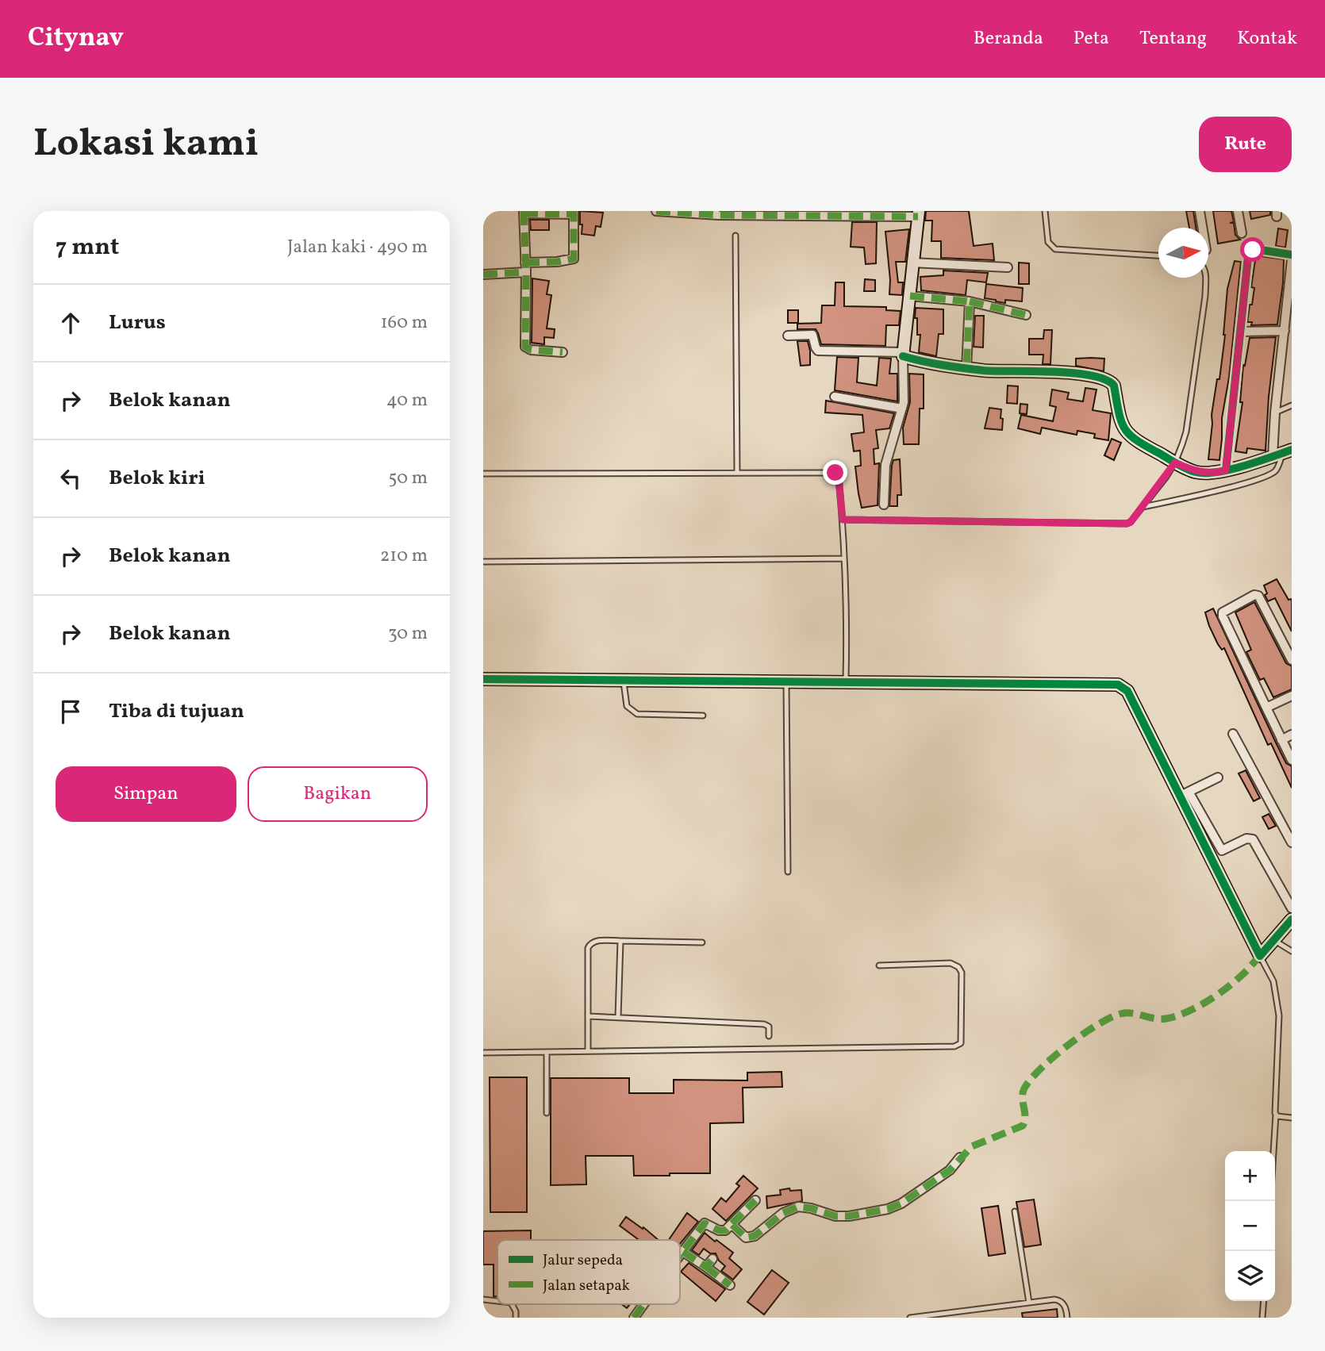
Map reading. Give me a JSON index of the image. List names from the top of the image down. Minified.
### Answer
{"legend":["Jalur sepeda","Jalan setapak"],"north":"right","page":{"header":"Citynav","nav":["Beranda","Peta","Tentang","Kontak"],"buttons":["Rute",["Simpan","Bagikan"]],"title":"Lokasi kami","heading":["7 mnt","Jalan kaki · 490 m"],"list":[["Lurus","160 m"],["Belok kanan","40 m"],["Belok kiri","50 m"],["Belok kanan","210 m"],["Belok kanan","30 m"],"Tiba di tujuan"],"map_buttons":["+","−"]}}
